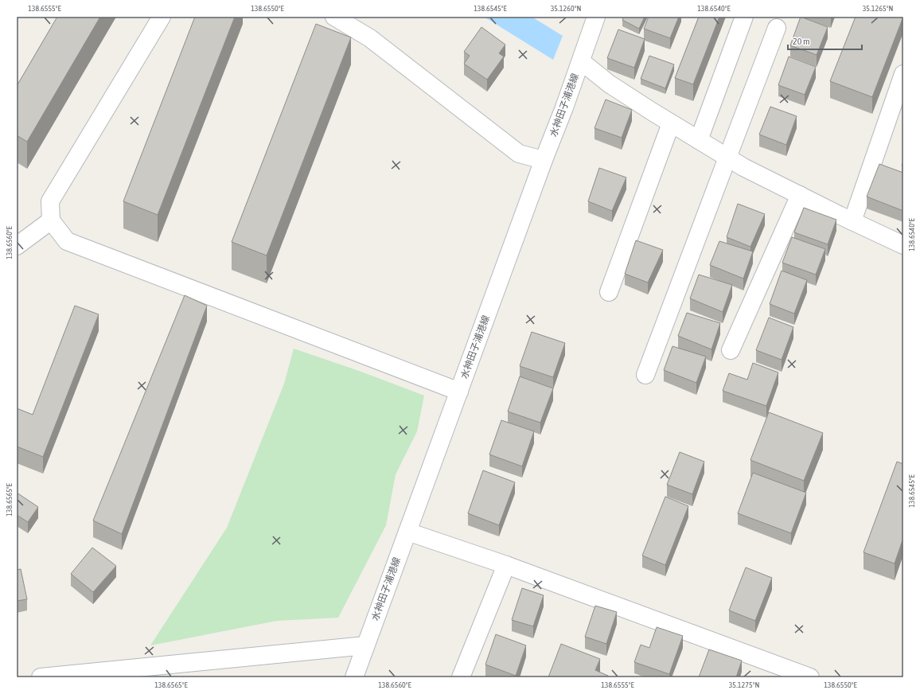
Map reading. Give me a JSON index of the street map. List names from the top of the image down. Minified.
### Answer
{"streets":{"street":["水神田子浦港線"]},"scale_bar":"20 m","coordinates":["138.6555°E","138.6550°E","138.6545°E","35.1260°N","138.6540°E","35.1265°N","138.6560°E","138.6565°E","35.1275°N"]}
